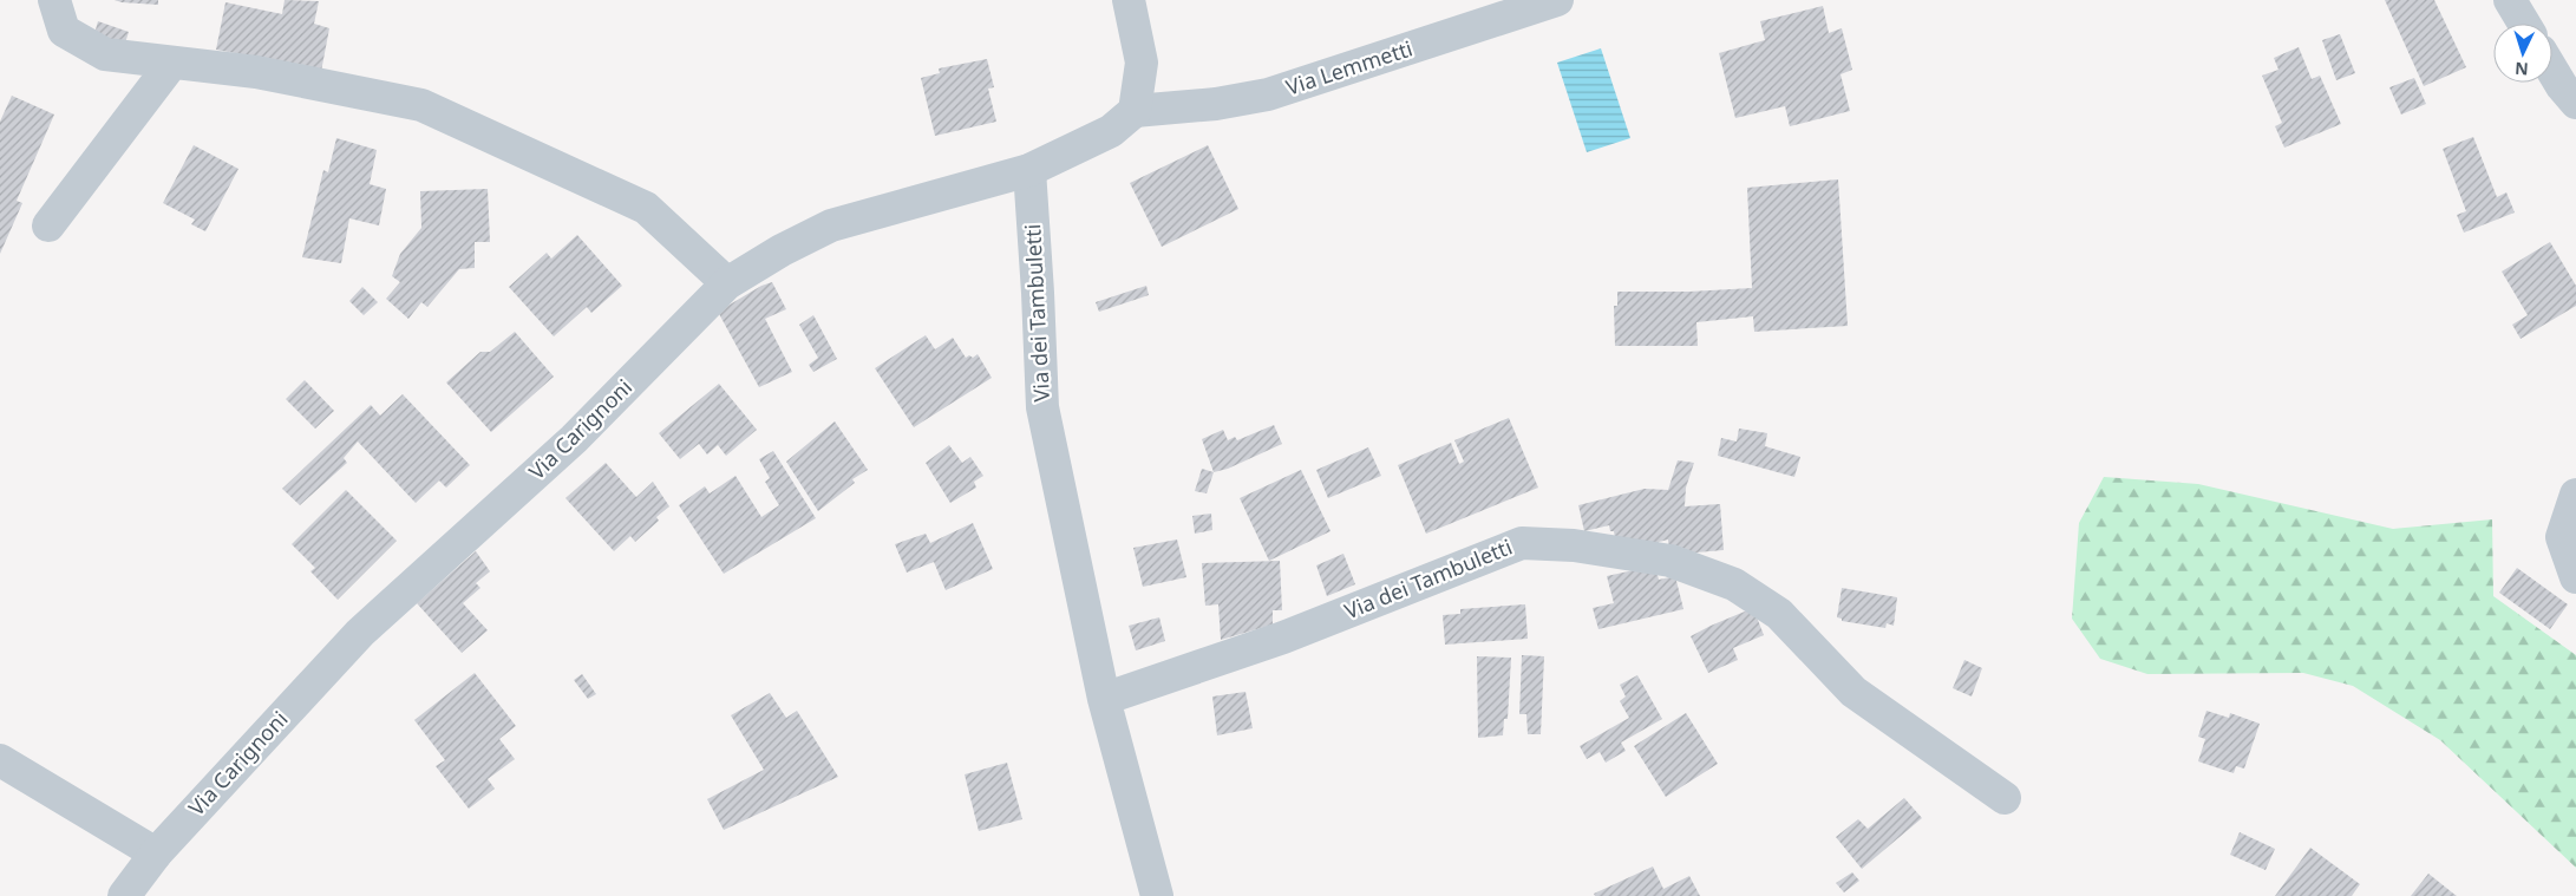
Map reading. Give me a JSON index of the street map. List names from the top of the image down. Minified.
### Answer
{"streets":{"street":["Via Lemmetti","Via dei Tambuletti","Via Carignoni"]},"crossings":[["Via Lemmetti","Via Carignoni"],["Via dei Tambuletti","Via Carignoni"]],"north":"bottom"}
